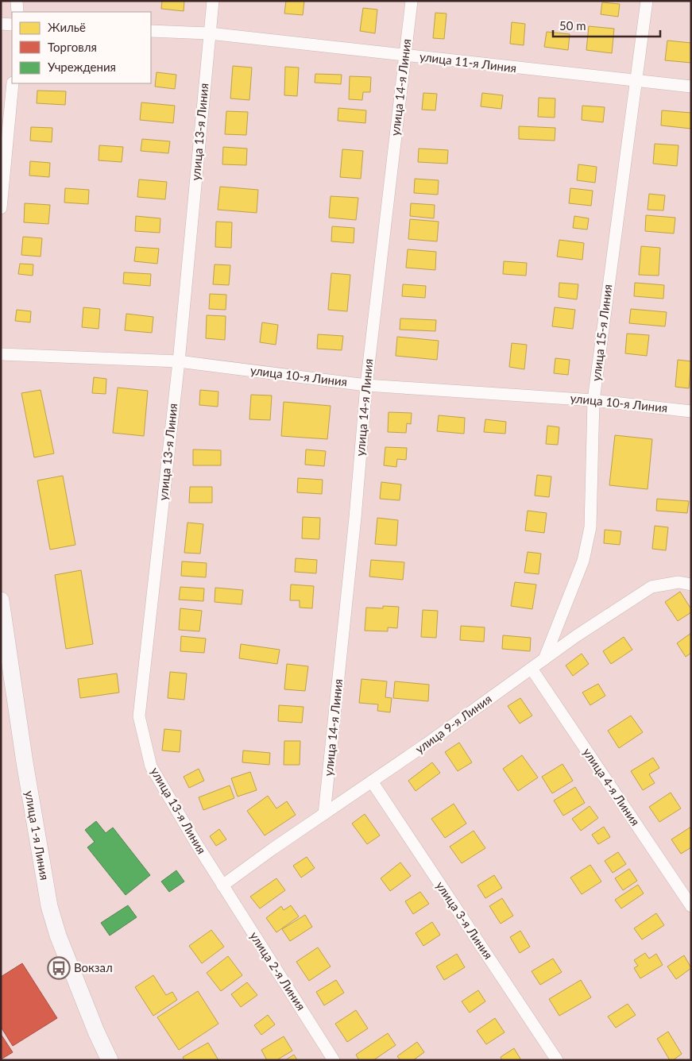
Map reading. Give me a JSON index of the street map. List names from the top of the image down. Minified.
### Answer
{"streets":{"main road":["улица 1-я Линия"],"street":["улица 11-я Линия","улица 14-я Линия","улица 13-я Линия","улица 15-я Линия","улица 10-я Линия","улица 9-я Линия","улица 4-я Линия","улица 3-я Линия","улица 2-я Линия"]},"crossings":[["улица 11-я Линия","улица 14-я Линия"],["улица 11-я Линия","улица 13-я Линия"],["улица 11-я Линия","улица 15-я Линия"],["улица 14-я Линия","улица 10-я Линия"],["улица 14-я Линия","улица 9-я Линия"],["улица 13-я Линия","улица 10-я Линия"],["улица 13-я Линия","улица 9-я Линия"],["улица 13-я Линия","улица 2-я Линия"],["улица 15-я Линия","улица 10-я Линия"],["улица 15-я Линия","улица 9-я Линия"],["улица 9-я Линия","улица 4-я Линия"],["улица 9-я Линия","улица 3-я Линия"],["улица 9-я Линия","улица 2-я Линия"]],"places":{"bus stop":["Вокзал"]},"legend":["Жильё","Торговля","Учреждения"],"scale_bar":"50 m"}
